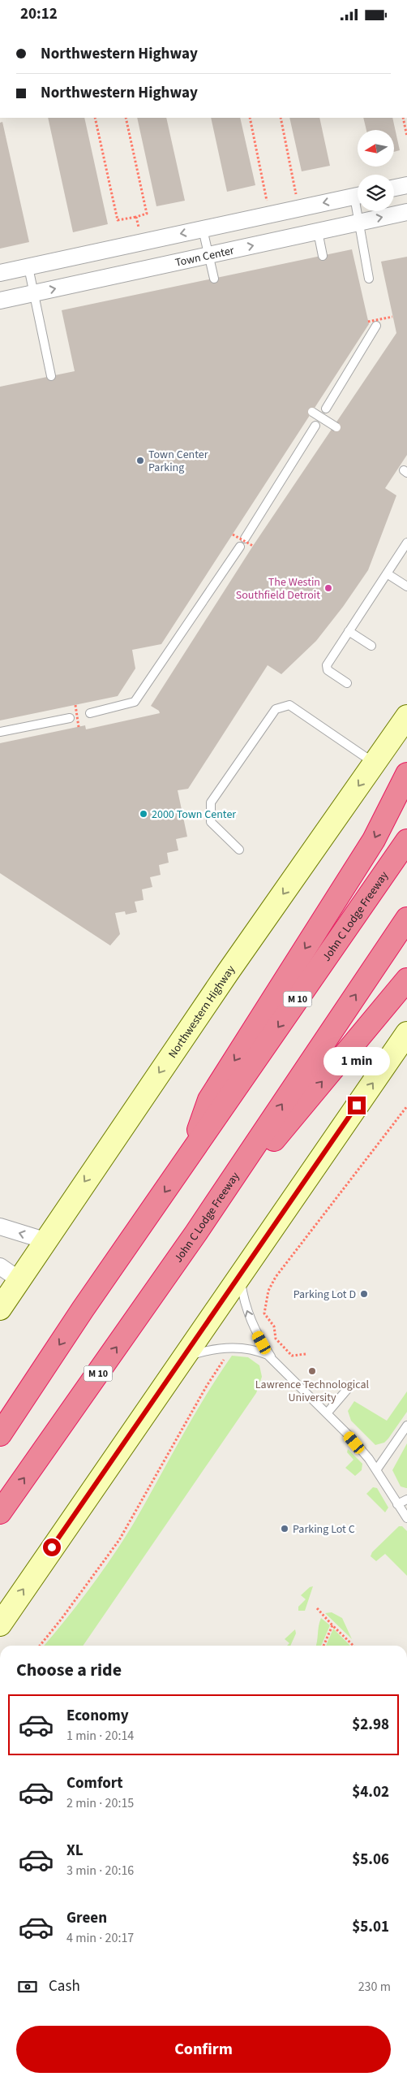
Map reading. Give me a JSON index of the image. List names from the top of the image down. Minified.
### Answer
{"streets":{"highway":["John C Lodge Freeway","M 10"],"main road":["Northwestern Highway"],"street":["Town Center"]},"places":["Town Center Parking","The Westin Southfield Detroit","2000 Town Center","Parking Lot D","Lawrence Technological University","Parking Lot C"],"north":"left","page":{"status":"20:12","banner":["Northwestern Highway","Northwestern Highway"],"bubble":"1 min","heading":"Choose a ride","list":[{"name":"Economy","note":"1 min · 20:14","value":"$2.98"},{"name":"Comfort","note":"2 min · 20:15","value":"$4.02"},{"name":"XL","note":"3 min · 20:16","value":"$5.06"},{"name":"Green","note":"4 min · 20:17","value":"$5.01"}],"pay":["Cash","230 m"],"buttons":"Confirm"}}
